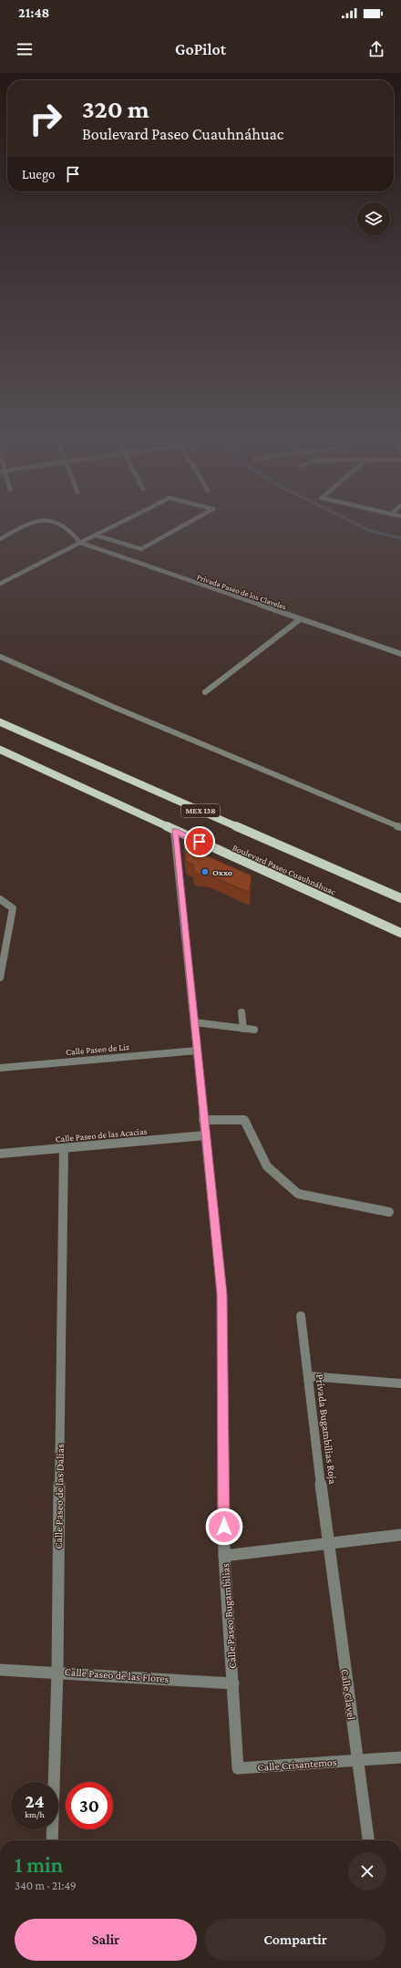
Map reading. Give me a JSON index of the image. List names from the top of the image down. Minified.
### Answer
{"streets":{"main road":["MEX 138","Boulevard Paseo Cuauhnáhuac"],"street":["Privada Paseo de los Claveles","Calle Paseo de Liz","Calle Paseo de las Acacias","Privada Bugambilias Roja","Calle Paseo de las Dalias","Calle Paseo Bugambilias","Calle Paseo de las Flores","Calle Clavel","Calle Crisantemos"]},"crossings":[["Boulevard Paseo Cuauhnáhuac","Calle Paseo Bugambilias"],["Calle Paseo de Liz","Calle Paseo Bugambilias"],["Calle Paseo de las Acacias","Calle Paseo de las Dalias"],["Calle Paseo de las Acacias","Calle Paseo Bugambilias"],["Privada Bugambilias Roja","Calle Clavel"],["Calle Paseo de las Dalias","Calle Paseo de las Flores"],["Calle Paseo Bugambilias","Calle Paseo de las Flores"],["Calle Paseo Bugambilias","Calle Crisantemos"],["Calle Clavel","Calle Crisantemos"]],"places":["Oxxo"],"page":{"status":"21:48","header":"GoPilot","turn":["320 m","Boulevard Paseo Cuauhnáhuac"],"then":"Luego","speed":"24 km/h","limit":"30","heading":["1 min","340 m · 21:49"],"buttons":["Salir","Compartir"]}}
